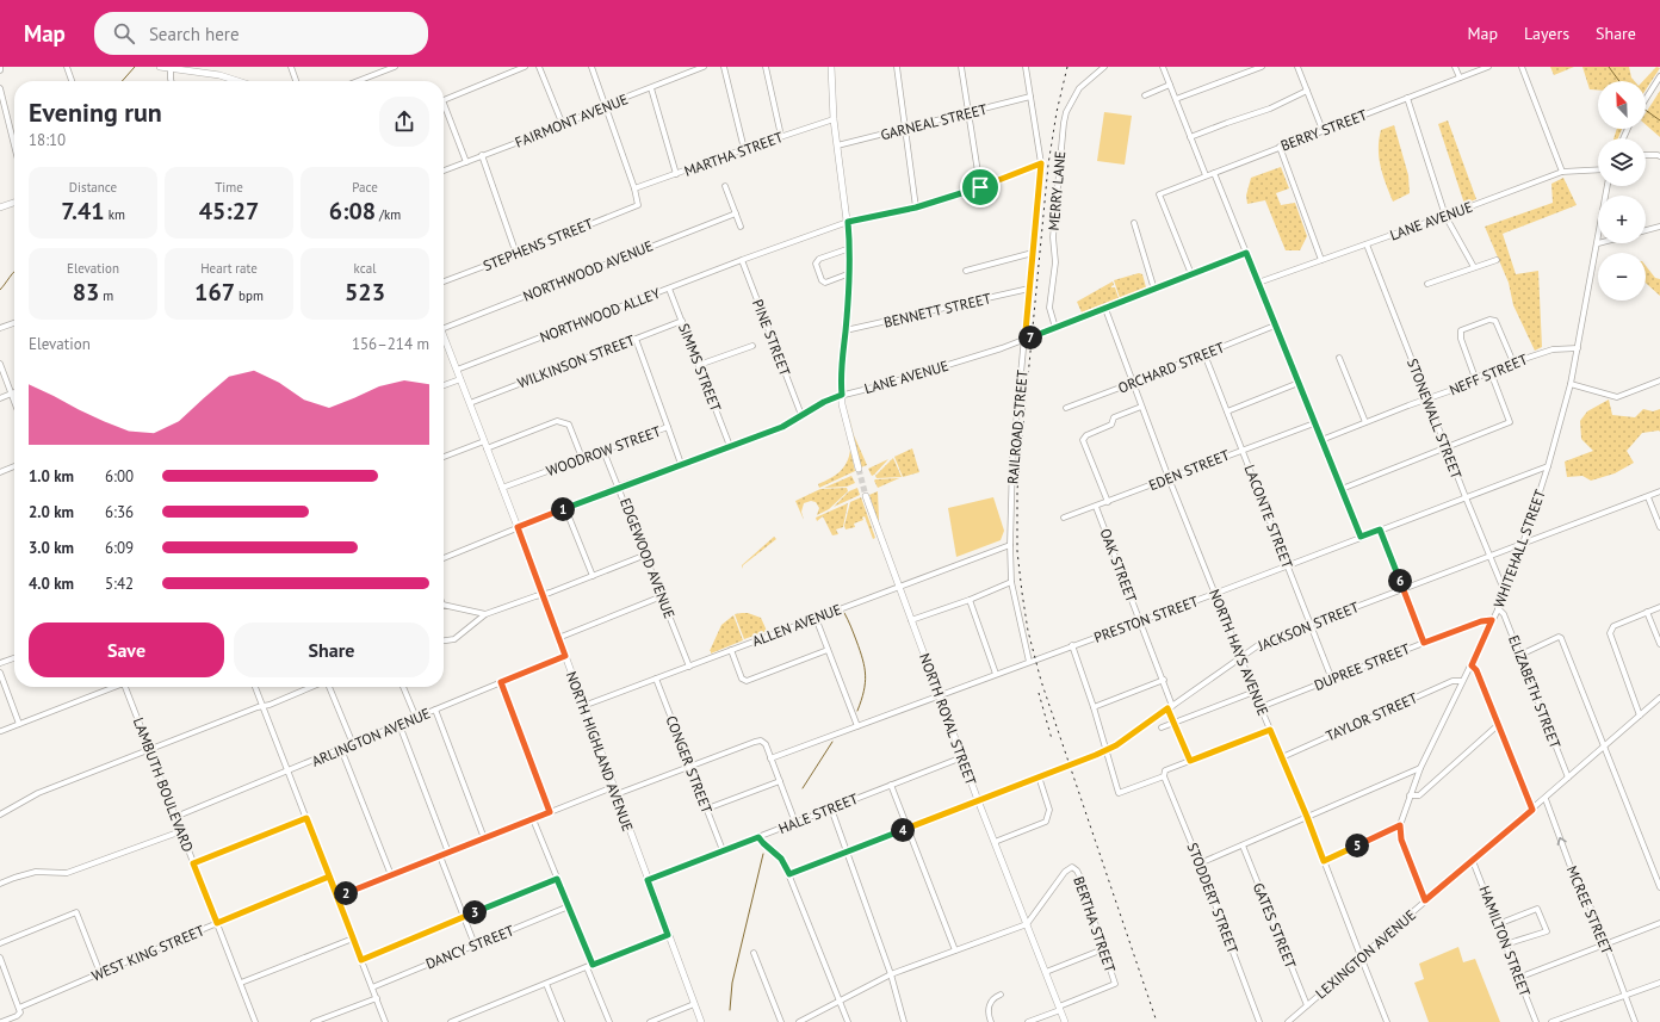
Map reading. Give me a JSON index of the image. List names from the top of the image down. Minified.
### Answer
{"streets":{"main road":["NORTH ROYAL STREET","NORTH HIGHLAND AVENUE"],"street":["FAIRMONT AVENUE","GARNEAL STREET","BERRY STREET","MARTHA STREET","MERRY LANE","LANE AVENUE","STEPHENS STREET","NORTHWOOD AVENUE","BENNETT STREET","NORTHWOOD ALLEY","PINE STREET","WILKINSON STREET","SIMMS STREET","ORCHARD STREET","NEFF STREET","STONEWALL STREET","RAILROAD STREET","WOODROW STREET","EDEN STREET","LACONTE STREET","WHITEHALL STREET","EDGEWOOD AVENUE","OAK STREET","PRESTON STREET","ALLEN AVENUE","JACKSON STREET","NORTH HAYS AVENUE","DUPREE STREET","ELIZABETH STREET","TAYLOR STREET","ARLINGTON AVENUE","CONGER STREET","LAMBUTH BOULEVARD","HALE STREET","STODDERT STREET","MCREE STREET","BERTHA STREET","GATES STREET","HAMILTON STREET","DANCY STREET","WEST KING STREET","LEXINGTON AVENUE"]},"crossings":[["GARNEAL STREET","RAILROAD STREET"],["BERRY STREET","LANE AVENUE"],["MARTHA STREET","STEPHENS STREET"],["MERRY LANE","LANE AVENUE"],["LANE AVENUE","PINE STREET"],["LANE AVENUE","SIMMS STREET"],["LANE AVENUE","STONEWALL STREET"],["LANE AVENUE","RAILROAD STREET"],["LANE AVENUE","WOODROW STREET"],["LANE AVENUE","EDGEWOOD AVENUE"],["LANE AVENUE","NORTH HAYS AVENUE"],["LANE AVENUE","NORTH HIGHLAND AVENUE"],["BENNETT STREET","RAILROAD STREET"],["NORTHWOOD ALLEY","PINE STREET"],["NORTHWOOD ALLEY","SIMMS STREET"],["NORTHWOOD ALLEY","RAILROAD STREET"],["NORTHWOOD ALLEY","NORTH HIGHLAND AVENUE"],["WILKINSON STREET","SIMMS STREET"],["WILKINSON STREET","NORTH HIGHLAND AVENUE"],["ORCHARD STREET","LACONTE STREET"],["ORCHARD STREET","NORTH HAYS AVENUE"],["NEFF STREET","STONEWALL STREET"],["NEFF STREET","WHITEHALL STREET"],["STONEWALL STREET","WHITEHALL STREET"],["STONEWALL STREET","PRESTON STREET"],["STONEWALL STREET","JACKSON STREET"],["RAILROAD STREET","PRESTON STREET"],["RAILROAD STREET","ALLEN AVENUE"],["WOODROW STREET","EDGEWOOD AVENUE"],["WOODROW STREET","NORTH HIGHLAND AVENUE"],["EDEN STREET","LACONTE STREET"],["EDEN STREET","OAK STREET"],["EDEN STREET","NORTH HAYS AVENUE"],["LACONTE STREET","PRESTON STREET"],["LACONTE STREET","JACKSON STREET"],["LACONTE STREET","DUPREE STREET"],["WHITEHALL STREET","PRESTON STREET"],["WHITEHALL STREET","JACKSON STREET"],["WHITEHALL STREET","DUPREE STREET"],["WHITEHALL STREET","ELIZABETH STREET"],["WHITEHALL STREET","TAYLOR STREET"],["WHITEHALL STREET","LEXINGTON AVENUE"],["EDGEWOOD AVENUE","ALLEN AVENUE"],["OAK STREET","PRESTON STREET"],["OAK STREET","JACKSON STREET"],["PRESTON STREET","NORTH HAYS AVENUE"],["PRESTON STREET","NORTH ROYAL STREET"],["ALLEN AVENUE","NORTH ROYAL STREET"],["ALLEN AVENUE","NORTH HIGHLAND AVENUE"],["ALLEN AVENUE","CONGER STREET"],["JACKSON STREET","NORTH HAYS AVENUE"],["JACKSON STREET","NORTH ROYAL STREET"],["NORTH HAYS AVENUE","DUPREE STREET"],["NORTH HAYS AVENUE","TAYLOR STREET"],["NORTH HAYS AVENUE","LEXINGTON AVENUE"],["ELIZABETH STREET","LEXINGTON AVENUE"],["NORTH ROYAL STREET","HALE STREET"],["NORTH ROYAL STREET","BERTHA STREET"],["ARLINGTON AVENUE","NORTH HIGHLAND AVENUE"],["ARLINGTON AVENUE","LAMBUTH BOULEVARD"],["NORTH HIGHLAND AVENUE","HALE STREET"],["CONGER STREET","HALE STREET"],["LAMBUTH BOULEVARD","WEST KING STREET"],["MCREE STREET","LEXINGTON AVENUE"],["GATES STREET","LEXINGTON AVENUE"],["HAMILTON STREET","LEXINGTON AVENUE"]],"one_way":["MCREE STREET"],"north":"top left","page":{"header":"Map","search":"Search here","nav":["Map","Layers","Share"],"map_buttons":["+","−"],"heading":["Evening run","18:10"],"stats":[["Distance","7.41 km"],["Time","45:27"],["Pace","6:08 /km"],["Elevation","83 m"],["Heart rate","167 bpm"],["kcal","523"]],"chart":["Elevation","156–214 m"],"pins":["7","1","6","4","5","2","3"],"list":[{"name":"1.0 km","note":"6:00"},{"name":"2.0 km","note":"6:36"},{"name":"3.0 km","note":"6:09"},{"name":"4.0 km","note":"5:42"}],"buttons":["Save","Share"]}}
